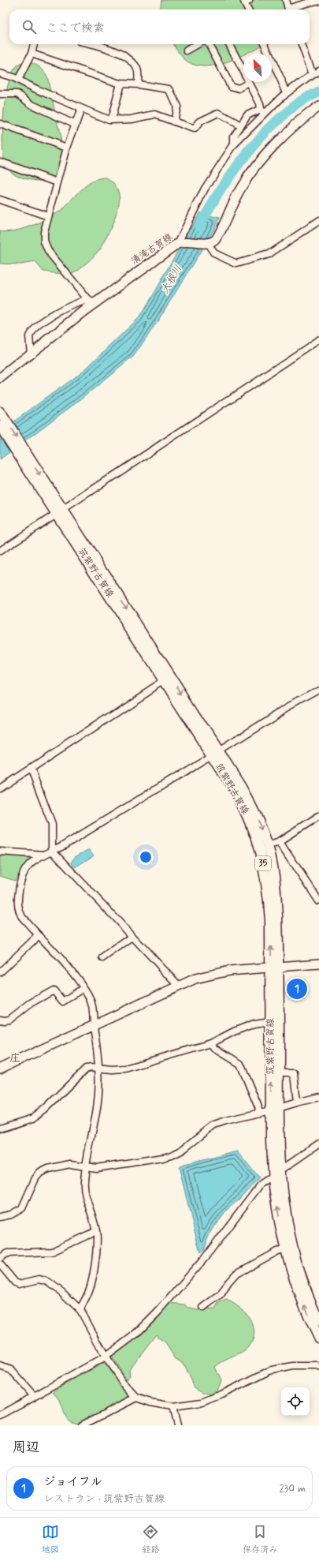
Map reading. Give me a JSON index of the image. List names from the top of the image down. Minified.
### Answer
{"streets":{"main road":["清滝古賀線","筑紫野古賀線","35"]},"districts":["庄"],"water":["大根川"],"north":"top left","page":{"search":"ここで検索","pins":"1","heading":"周辺","list":[{"mark":"1","name":"ジョイフル","note":"レストラン · 筑紫野古賀線","value":"230 m"}],"nav":["地図","経路","保存済み"]}}
